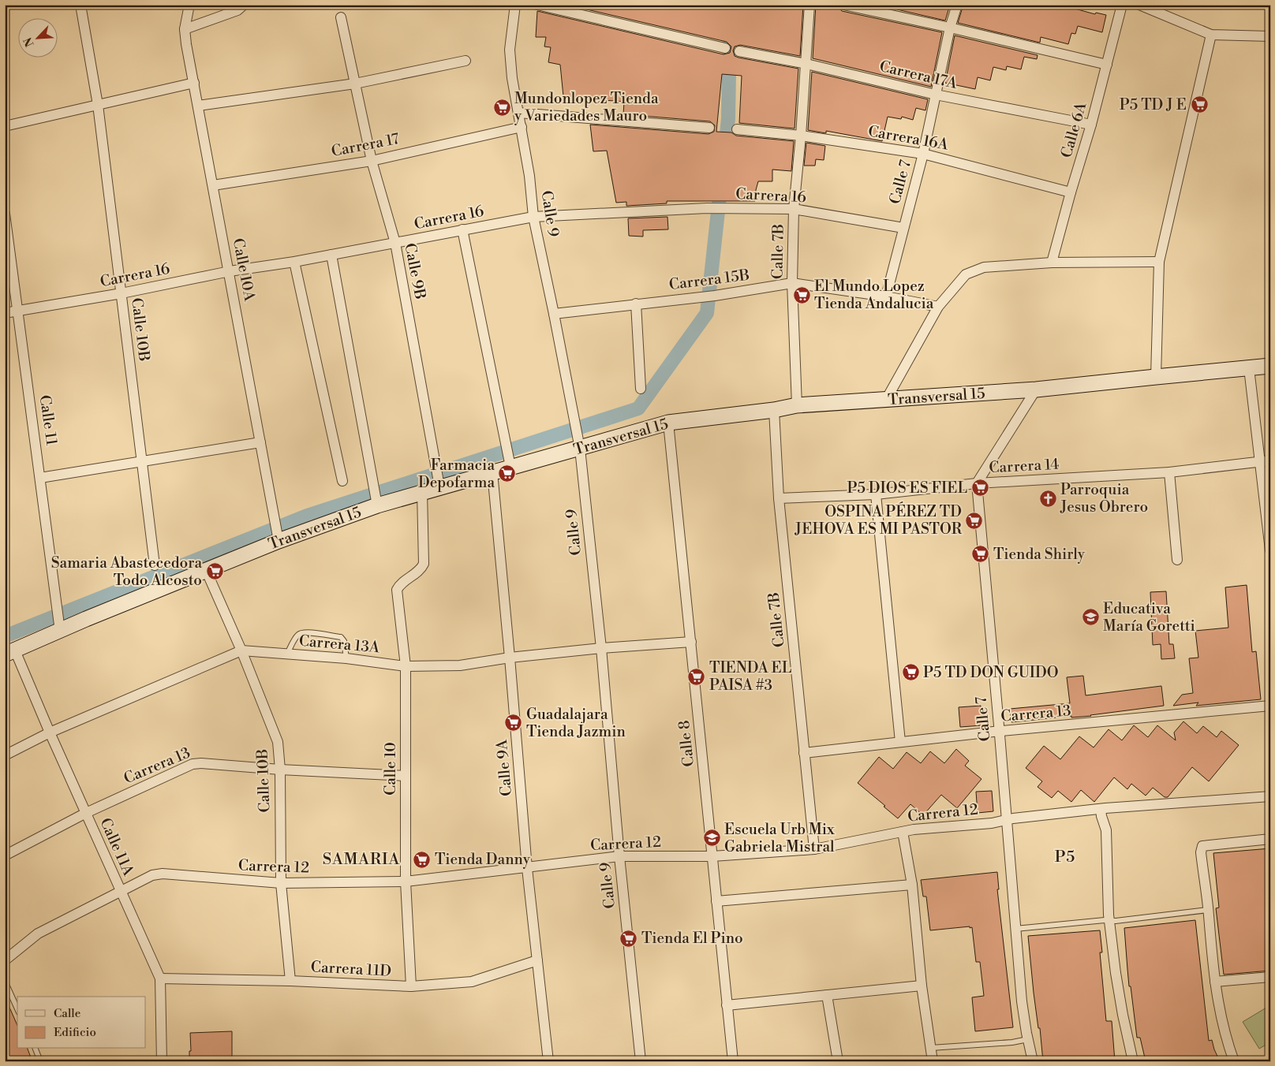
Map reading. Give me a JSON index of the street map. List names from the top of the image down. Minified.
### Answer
{"streets":{"street":["Carrera 17A","Calle 6A","Carrera 16A","Carrera 17","Calle 7","Carrera 16","Calle 9","Calle 7B","Calle 10A","Calle 9B","Carrera 15B","Calle 10B","Transversal 15","Calle 11","Carrera 14","Carrera 13A","Carrera 13","Calle 8","Calle 9A","Calle 10","Carrera 12","Calle 11A","Carrera 11D"]},"crossings":[["Carrera 17A","Calle 6A"],["Carrera 17A","Calle 7"],["Carrera 17A","Calle 7B"],["Calle 6A","Carrera 16A"],["Carrera 16A","Calle 7"],["Carrera 16A","Calle 7B"],["Carrera 17","Calle 9"],["Carrera 17","Calle 10A"],["Carrera 17","Calle 9B"],["Calle 7","Carrera 16"],["Calle 7","Carrera 15B"],["Calle 7","Carrera 14"],["Calle 7","Carrera 13"],["Calle 7","Carrera 12"],["Carrera 16","Calle 9"],["Carrera 16","Calle 7B"],["Carrera 16","Calle 10A"],["Carrera 16","Calle 9B"],["Carrera 16","Calle 10B"],["Carrera 16","Calle 11"],["Calle 9","Carrera 15B"],["Calle 9","Transversal 15"],["Calle 9","Carrera 13A"],["Calle 9","Carrera 12"],["Calle 7B","Carrera 15B"],["Calle 7B","Transversal 15"],["Calle 7B","Carrera 14"],["Calle 7B","Carrera 13"],["Calle 7B","Carrera 12"],["Calle 10A","Transversal 15"],["Calle 9B","Transversal 15"],["Calle 10B","Transversal 15"],["Calle 10B","Carrera 13A"],["Calle 10B","Carrera 13"],["Calle 10B","Carrera 12"],["Calle 10B","Carrera 11D"],["Transversal 15","Calle 11"],["Transversal 15","Calle 8"],["Transversal 15","Calle 9A"],["Transversal 15","Calle 10"],["Transversal 15","Calle 11A"],["Carrera 13A","Calle 8"],["Carrera 13A","Calle 9A"],["Carrera 13A","Calle 10"],["Carrera 13A","Calle 11A"],["Carrera 13","Calle 10"],["Carrera 13","Calle 11A"],["Calle 8","Carrera 12"],["Calle 9A","Carrera 12"],["Calle 9A","Carrera 11D"],["Calle 10","Carrera 12"],["Calle 10","Carrera 11D"],["Carrera 12","Calle 11A"],["Calle 11A","Carrera 11D"]],"districts":["P5","SAMARIA"],"places":{"supermarket":["P5 TD J E","Mundonlopez Tienda y Variedades Mauro","El Mundo Lopez Tienda Andalucia","Farmacia Depofarma","P5 DIOS ES FIEL","OSPINA PÉREZ TD JEHOVA ES MI PASTOR","Tienda Shirly","Samaria Abastecedora Todo Alcosto","P5 TD DON GUIDO","TIENDA EL PAISA #3","Guadalajara Tienda Jazmin","Tienda Danny","Tienda El Pino"],"church":["Parroquia Jesus Obrero"],"school or university":["Educativa María Goretti","Escuela Urb Mix Gabriela Mistral"]},"legend":["Calle","Edificio"],"north":"bottom left"}
